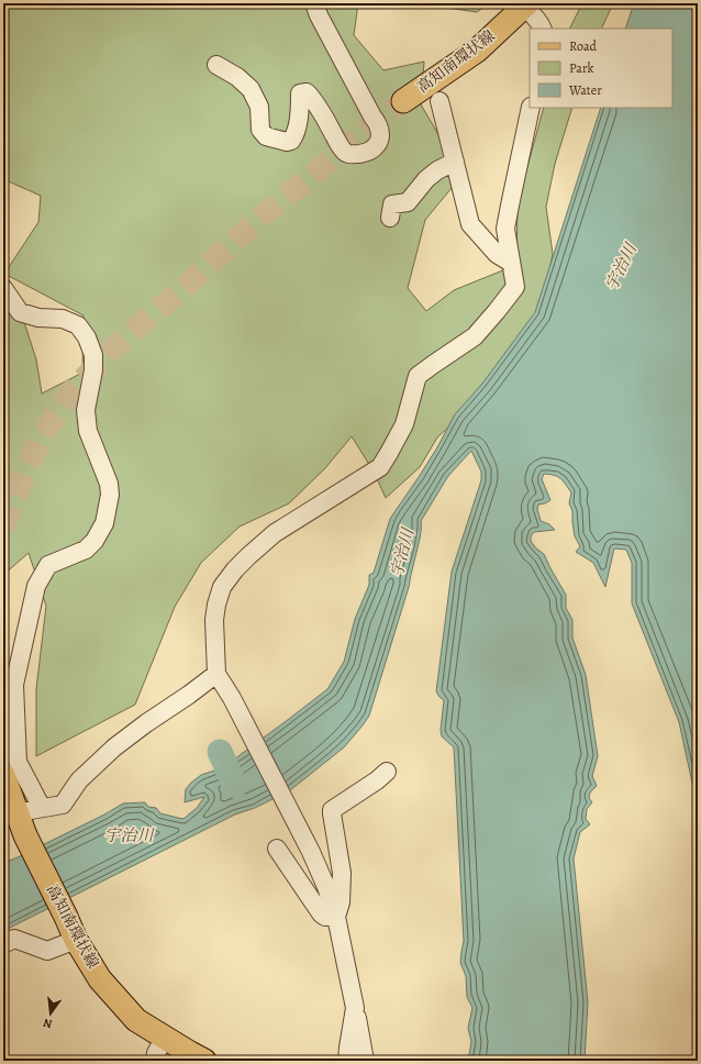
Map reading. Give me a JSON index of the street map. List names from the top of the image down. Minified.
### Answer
{"streets":{"main road":["高知南環状線"]},"water":["宇治川"],"legend":["Road","Park","Water"],"north":"bottom"}
